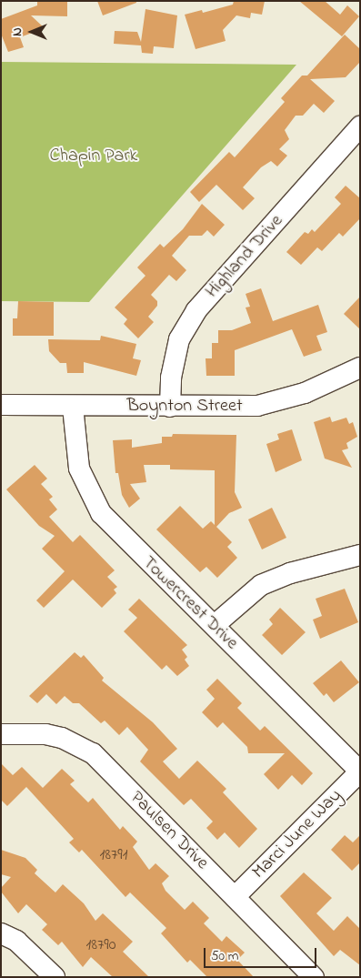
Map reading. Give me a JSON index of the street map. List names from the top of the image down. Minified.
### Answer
{"streets":{"street":["Highland Drive","Boynton Street","Towercrest Drive","Paulsen Drive","Marci June Way"]},"crossings":[["Highland Drive","Boynton Street"],["Boynton Street","Towercrest Drive"],["Towercrest Drive","Marci June Way"],["Paulsen Drive","Marci June Way"]],"parks":["Chapin Park"],"house_numbers":["18791","18790"],"scale_bar":"50 m","north":"left"}
